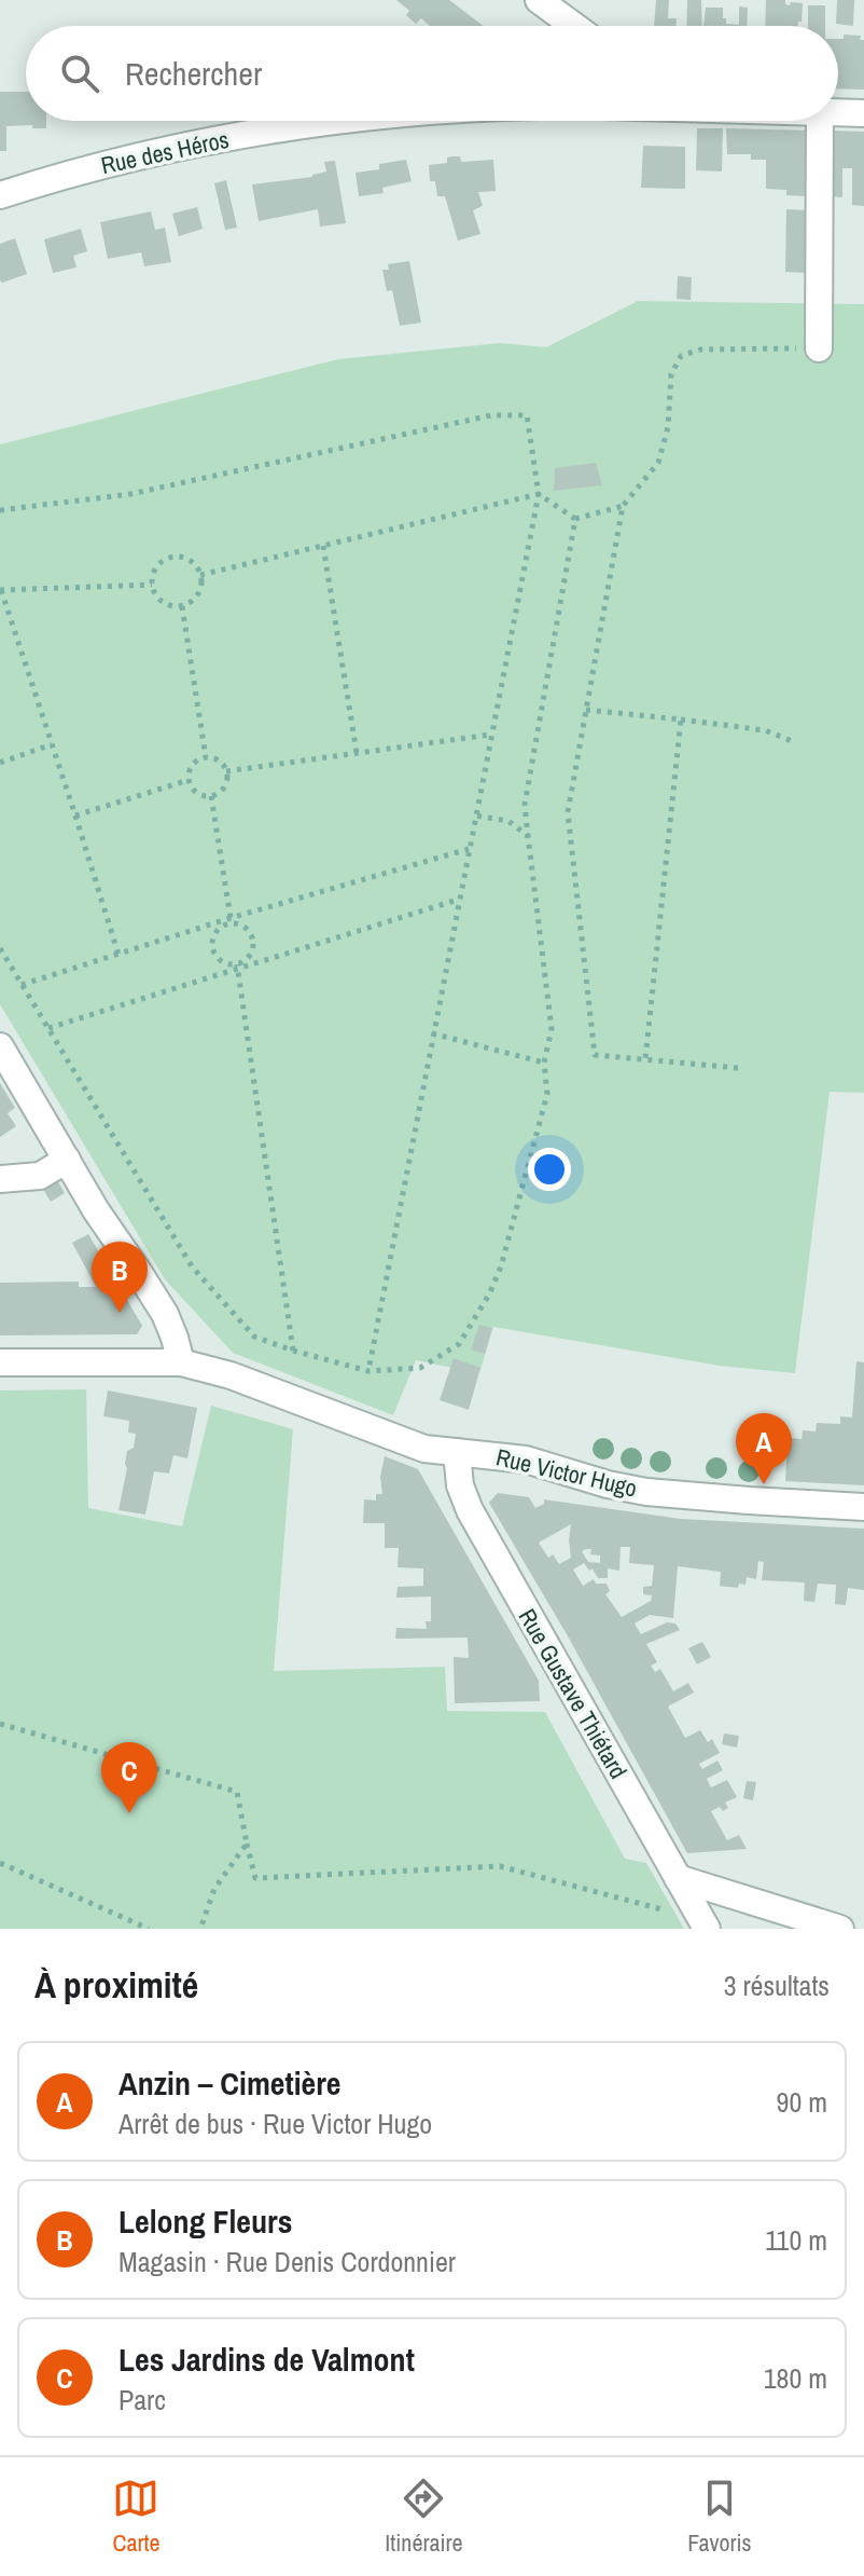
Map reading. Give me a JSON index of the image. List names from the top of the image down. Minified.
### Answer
{"streets":{"street":["Rue des Héros","Rue Victor Hugo","Rue Gustave Thiétard"]},"crossings":[["Rue Victor Hugo","Rue Gustave Thiétard"]],"page":{"search":"Rechercher","pins":["B","A","C"],"heading":["À proximité","3 résultats"],"list":[{"mark":"A","name":"Anzin – Cimetière","note":"Arrêt de bus · Rue Victor Hugo","value":"90 m"},{"mark":"B","name":"Lelong Fleurs","note":"Magasin · Rue Denis Cordonnier","value":"110 m"},{"mark":"C","name":"Les Jardins de Valmont","note":"Parc","value":"180 m"}],"nav":["Carte","Itinéraire","Favoris"]}}
